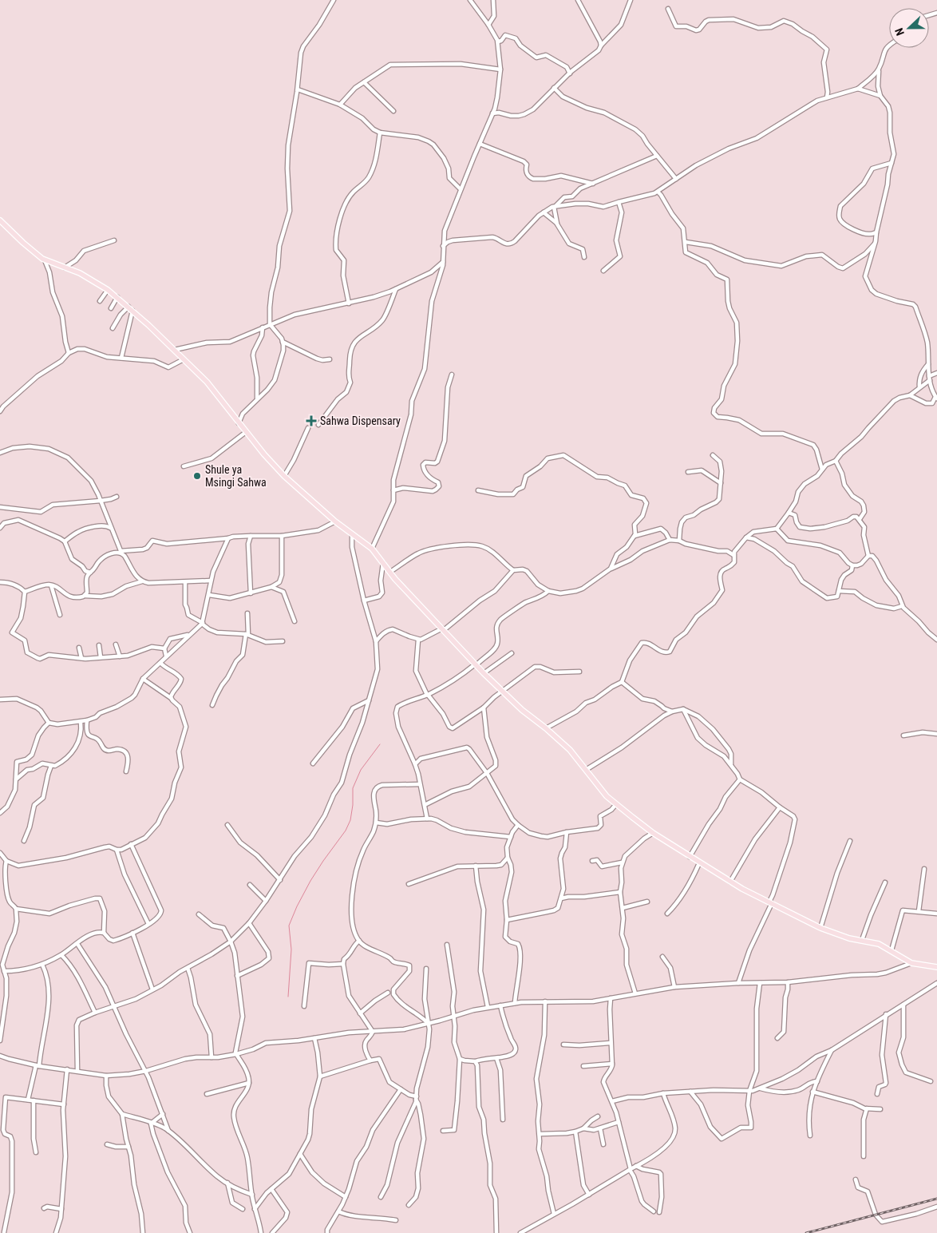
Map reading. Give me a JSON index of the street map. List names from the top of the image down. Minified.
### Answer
{"places":{"health":["Sahwa Dispensary"],"other":["Shule ya Msingi Sahwa"]},"north":"left"}
